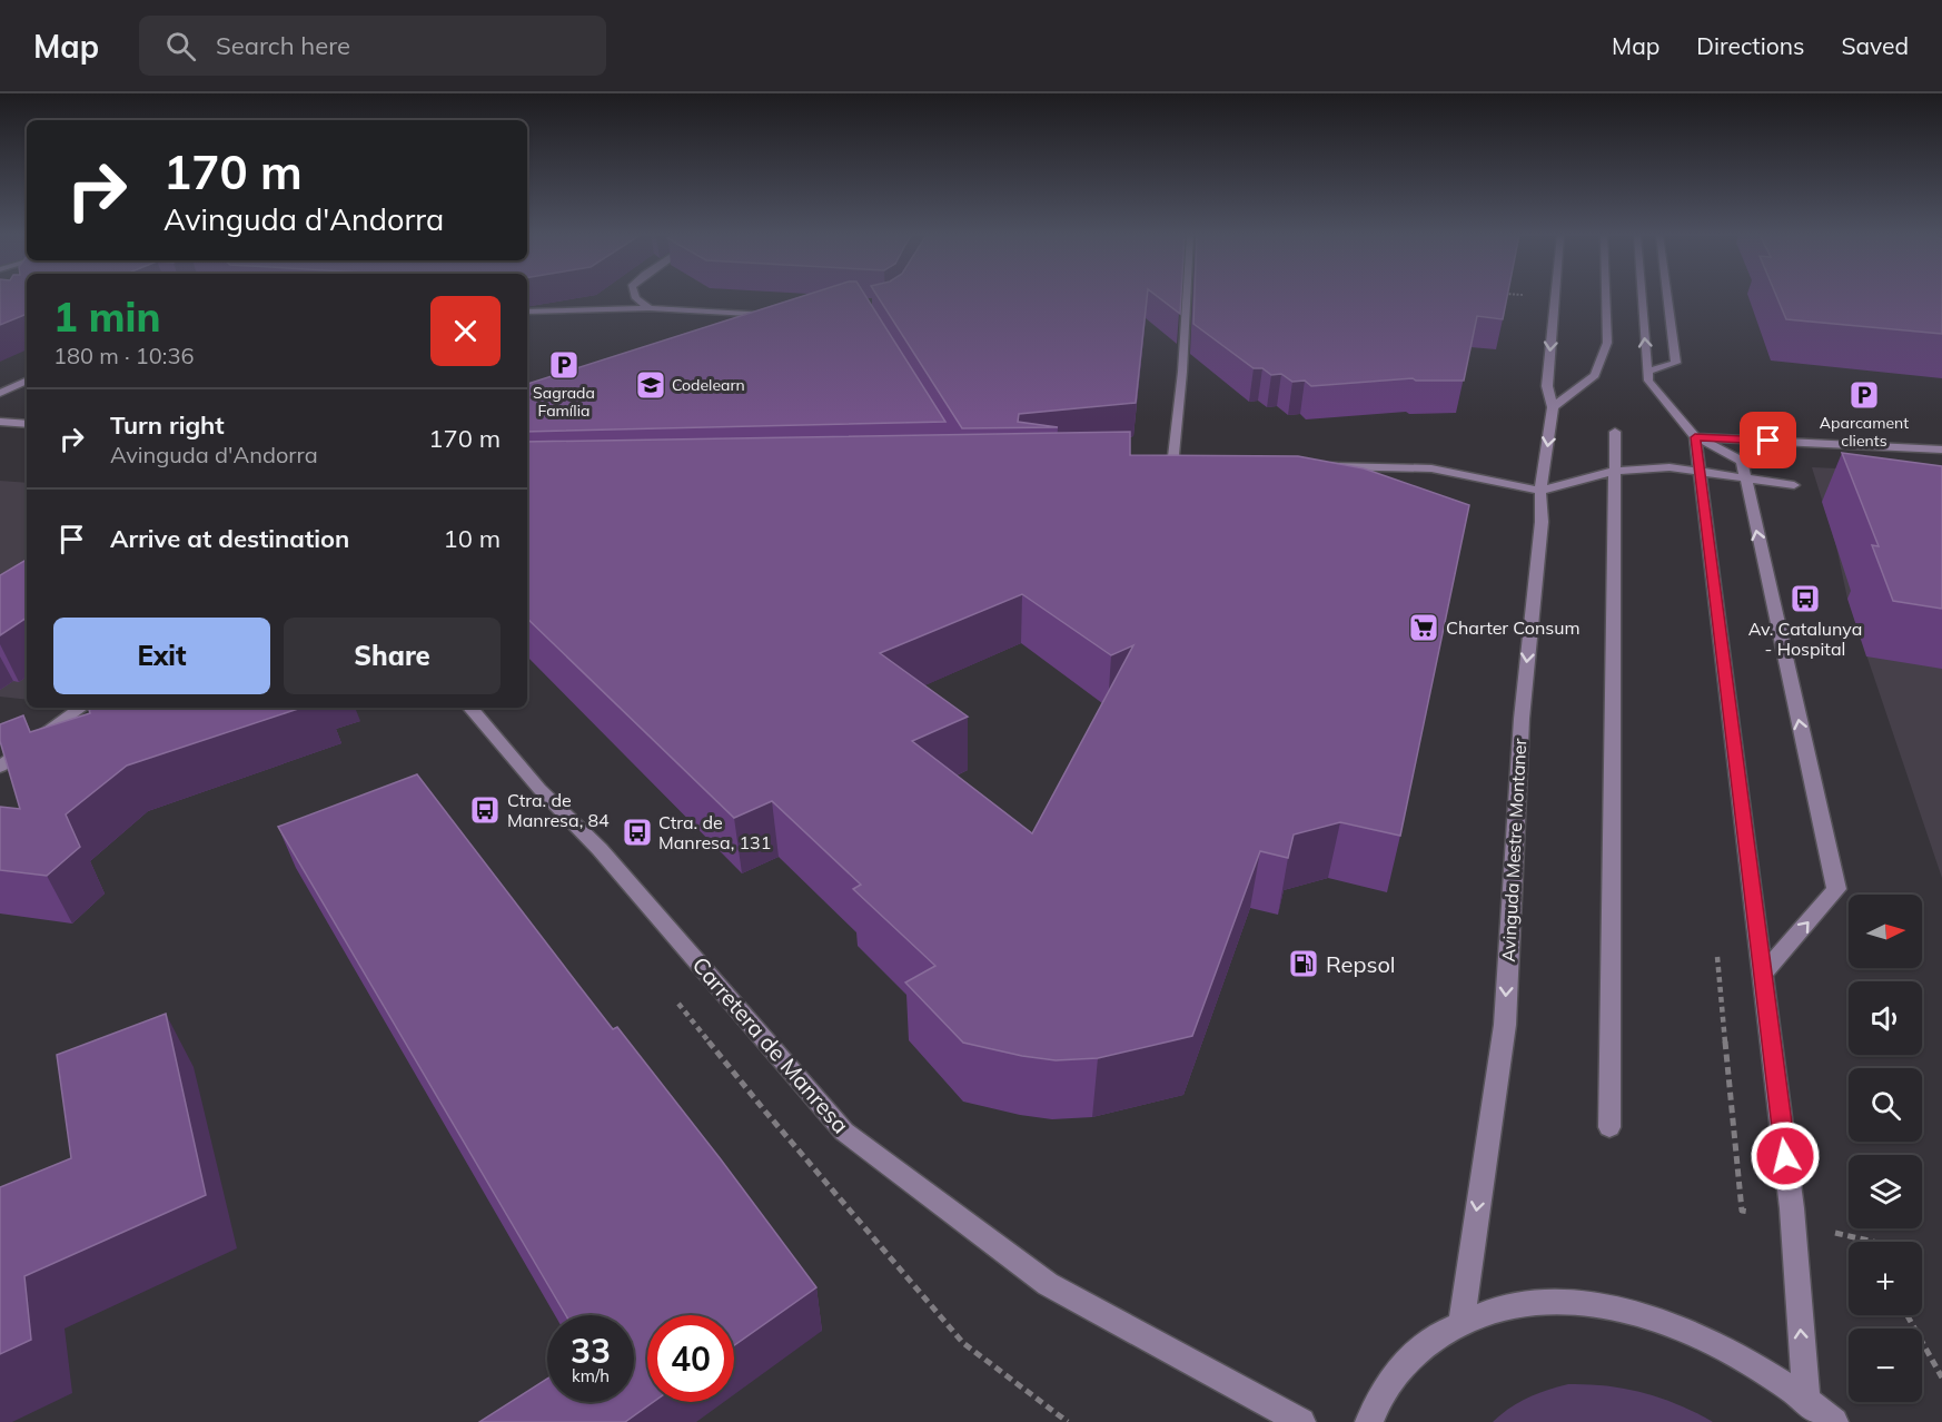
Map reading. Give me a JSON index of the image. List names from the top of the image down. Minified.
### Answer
{"streets":{"street":["Avinguda Mestre Montaner","Carretera de Manresa"]},"places":{"parking":["Sagrada Família","Aparcament clients"],"school or university":["Codelearn"],"bus stop":["Av. Catalunya - Hospital","Ctra. de Manresa, 84","Ctra. de Manresa, 131"],"supermarket":["Charter Consum"],"fuel station":["Repsol"]},"north":"right","page":{"header":"Map","search":"Search here","nav":["Map","Directions","Saved"],"turn":["170 m","Avinguda d'Andorra"],"heading":["1 min","180 m · 10:36"],"list":[{"name":"Turn right","note":"Avinguda d'Andorra","value":"170 m"},{"name":"Arrive at destination","value":"10 m"}],"buttons":["Exit","Share"],"map_buttons":["+","−"],"speed":"33 km/h","limit":"40"}}
